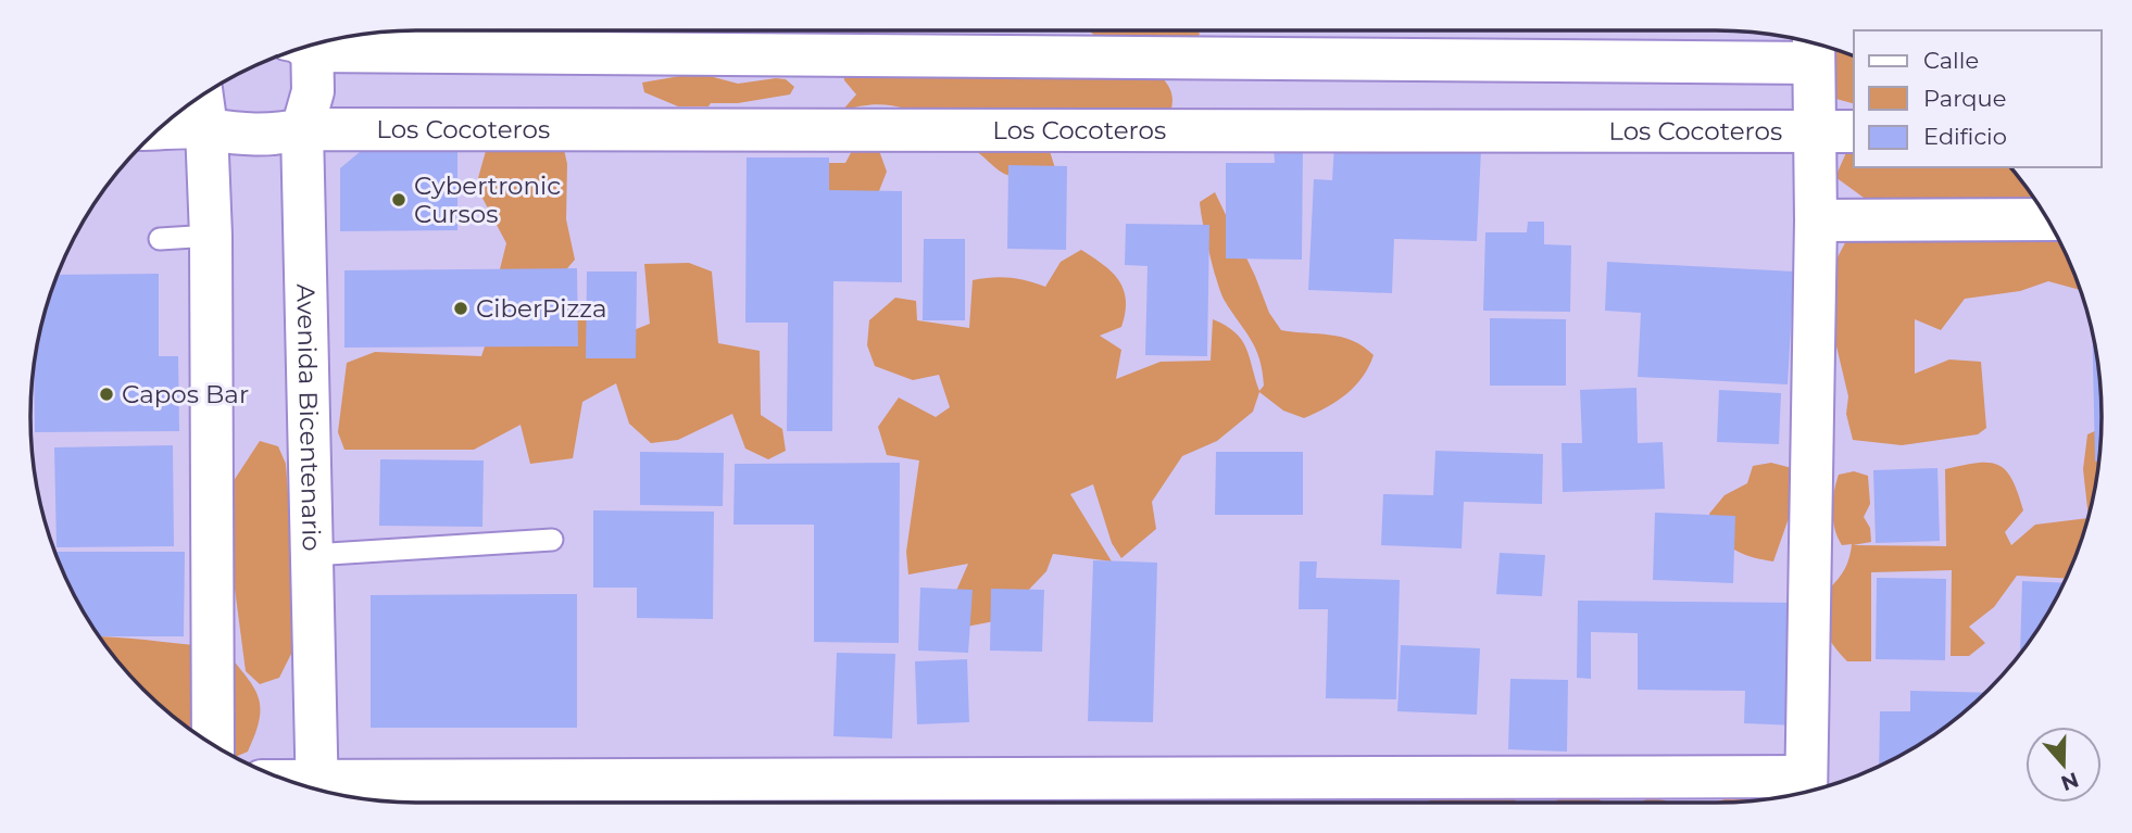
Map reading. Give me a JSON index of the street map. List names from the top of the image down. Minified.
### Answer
{"streets":{"street":["Los Cocoteros","Avenida Bicentenario"]},"crossings":[["Los Cocoteros","Avenida Bicentenario"]],"places":["Cybertronic Cursos","CiberPizza","Capos Bar"],"legend":["Calle","Parque","Edificio"],"north":"bottom"}
